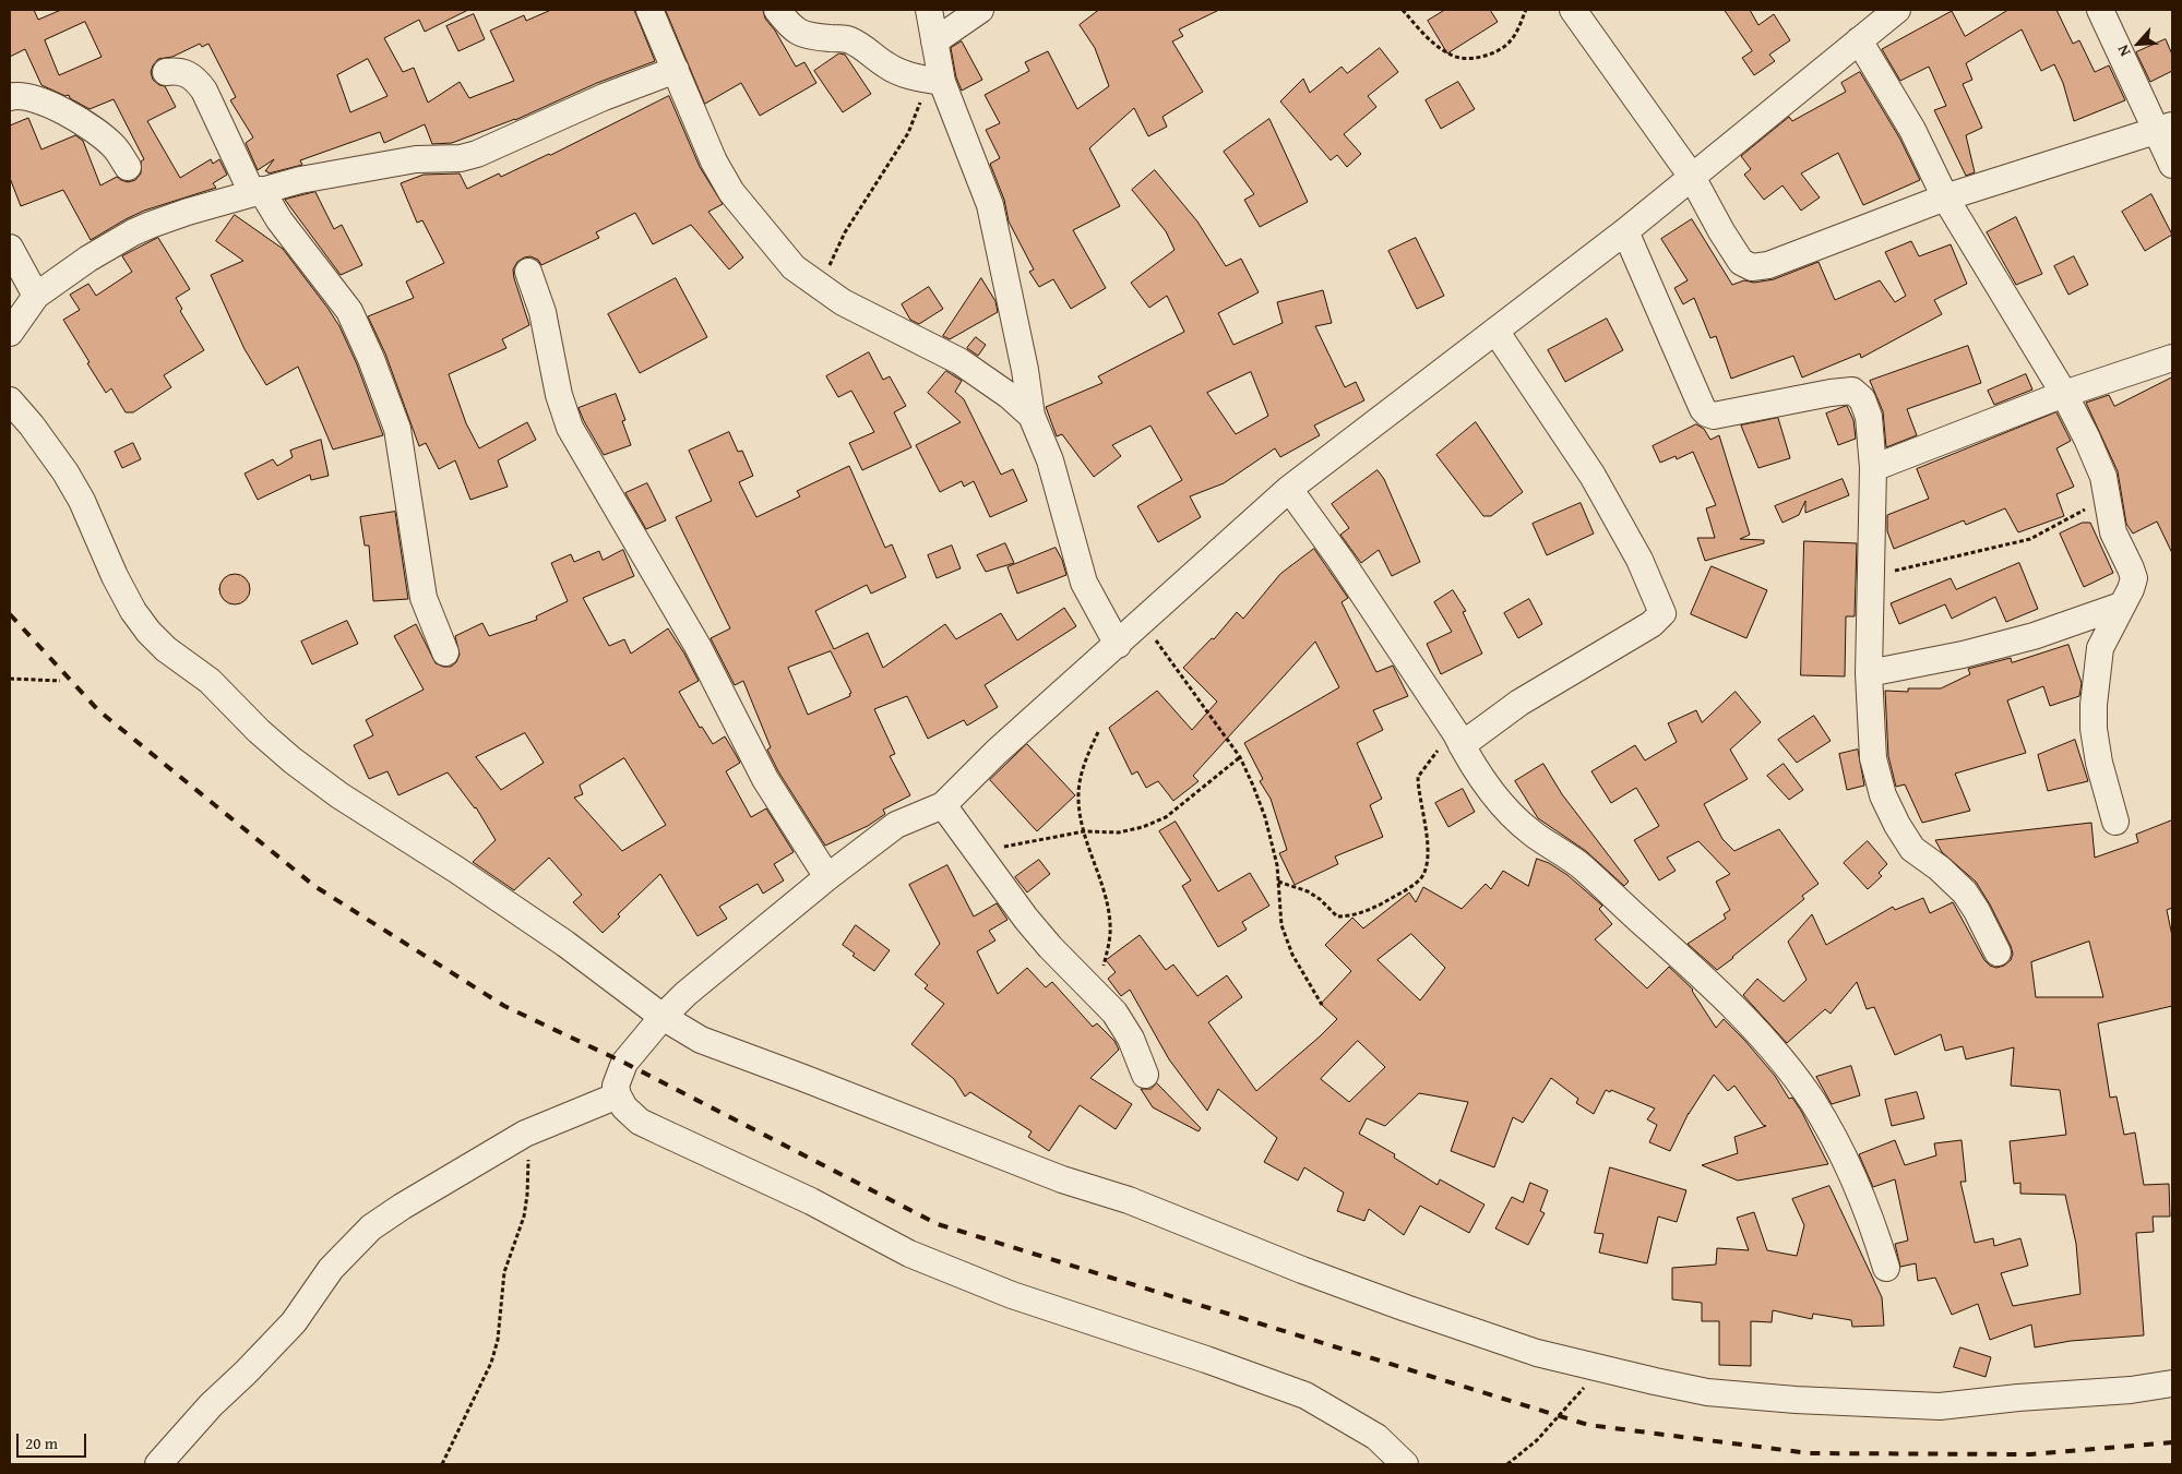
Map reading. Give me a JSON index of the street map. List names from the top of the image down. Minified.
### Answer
{"scale_bar":"20 m","north":"bottom left"}
